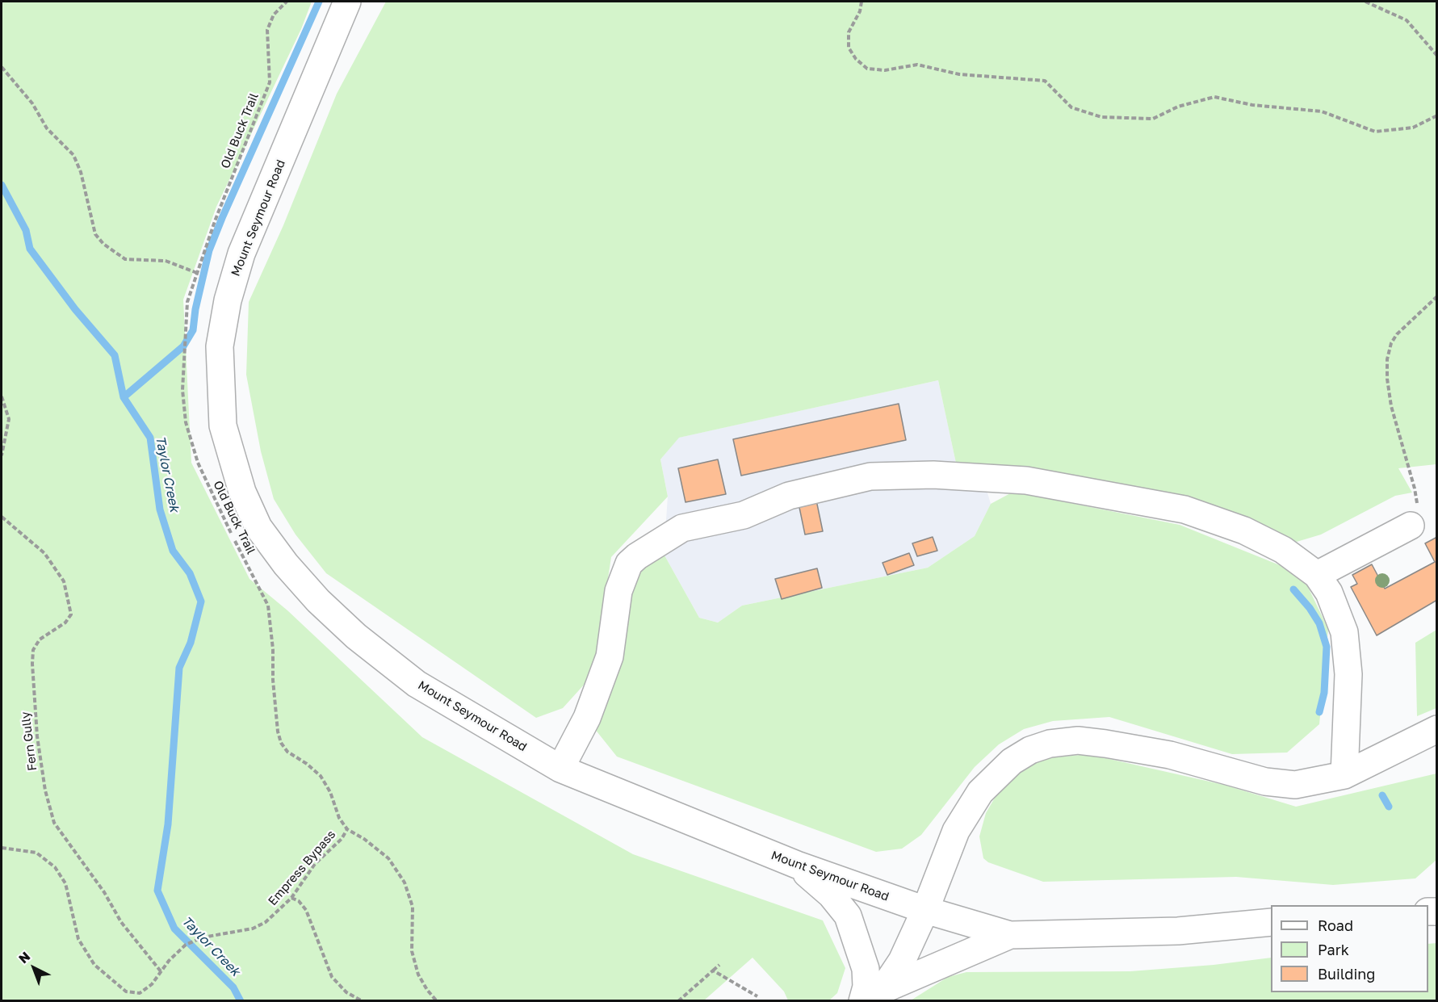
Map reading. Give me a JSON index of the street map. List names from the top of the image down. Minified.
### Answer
{"streets":{"street":["Mount Seymour Road"],"path":["Old Buck Trail","Fern Gully","Empress Bypass"]},"crossings":[["Old Buck Trail","Empress Bypass"],["Fern Gully","Empress Bypass"]],"water":["Taylor Creek"],"legend":["Road","Park","Building"],"north":"top left"}
